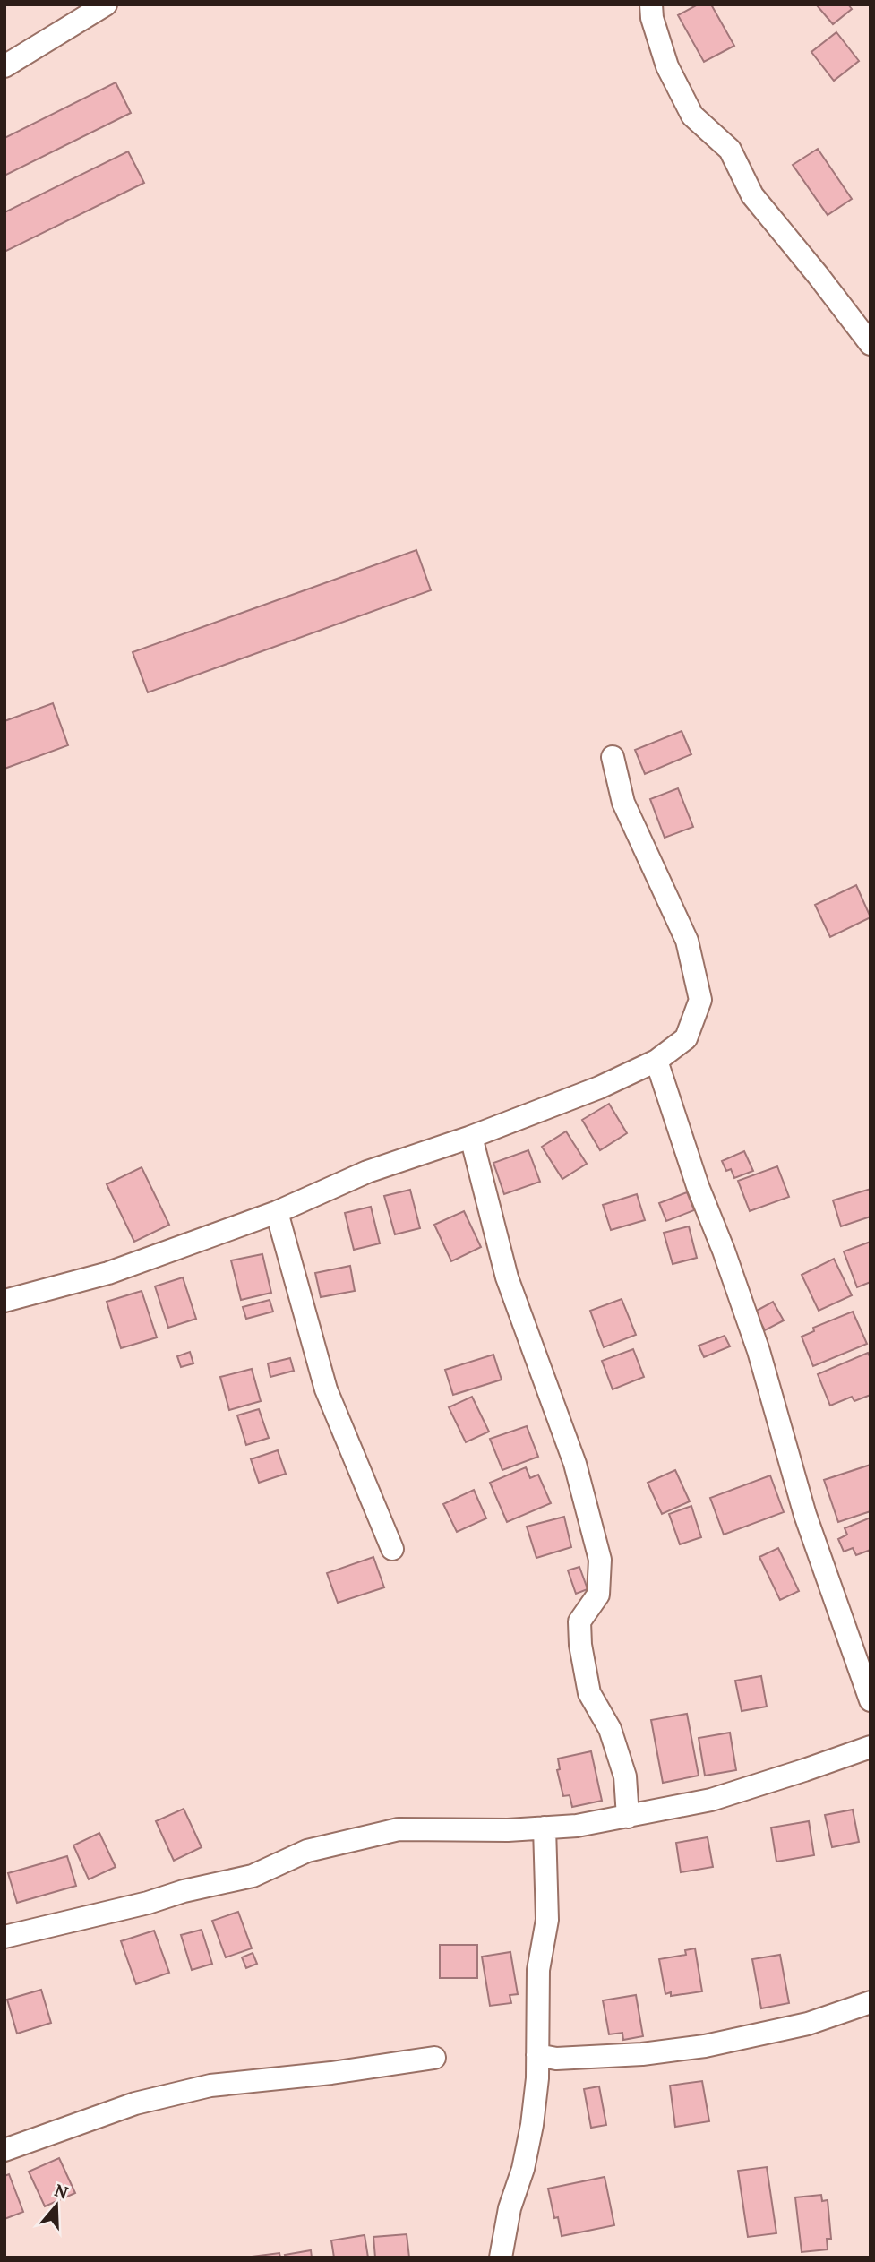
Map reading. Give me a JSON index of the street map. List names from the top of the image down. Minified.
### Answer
{"north":"top"}
